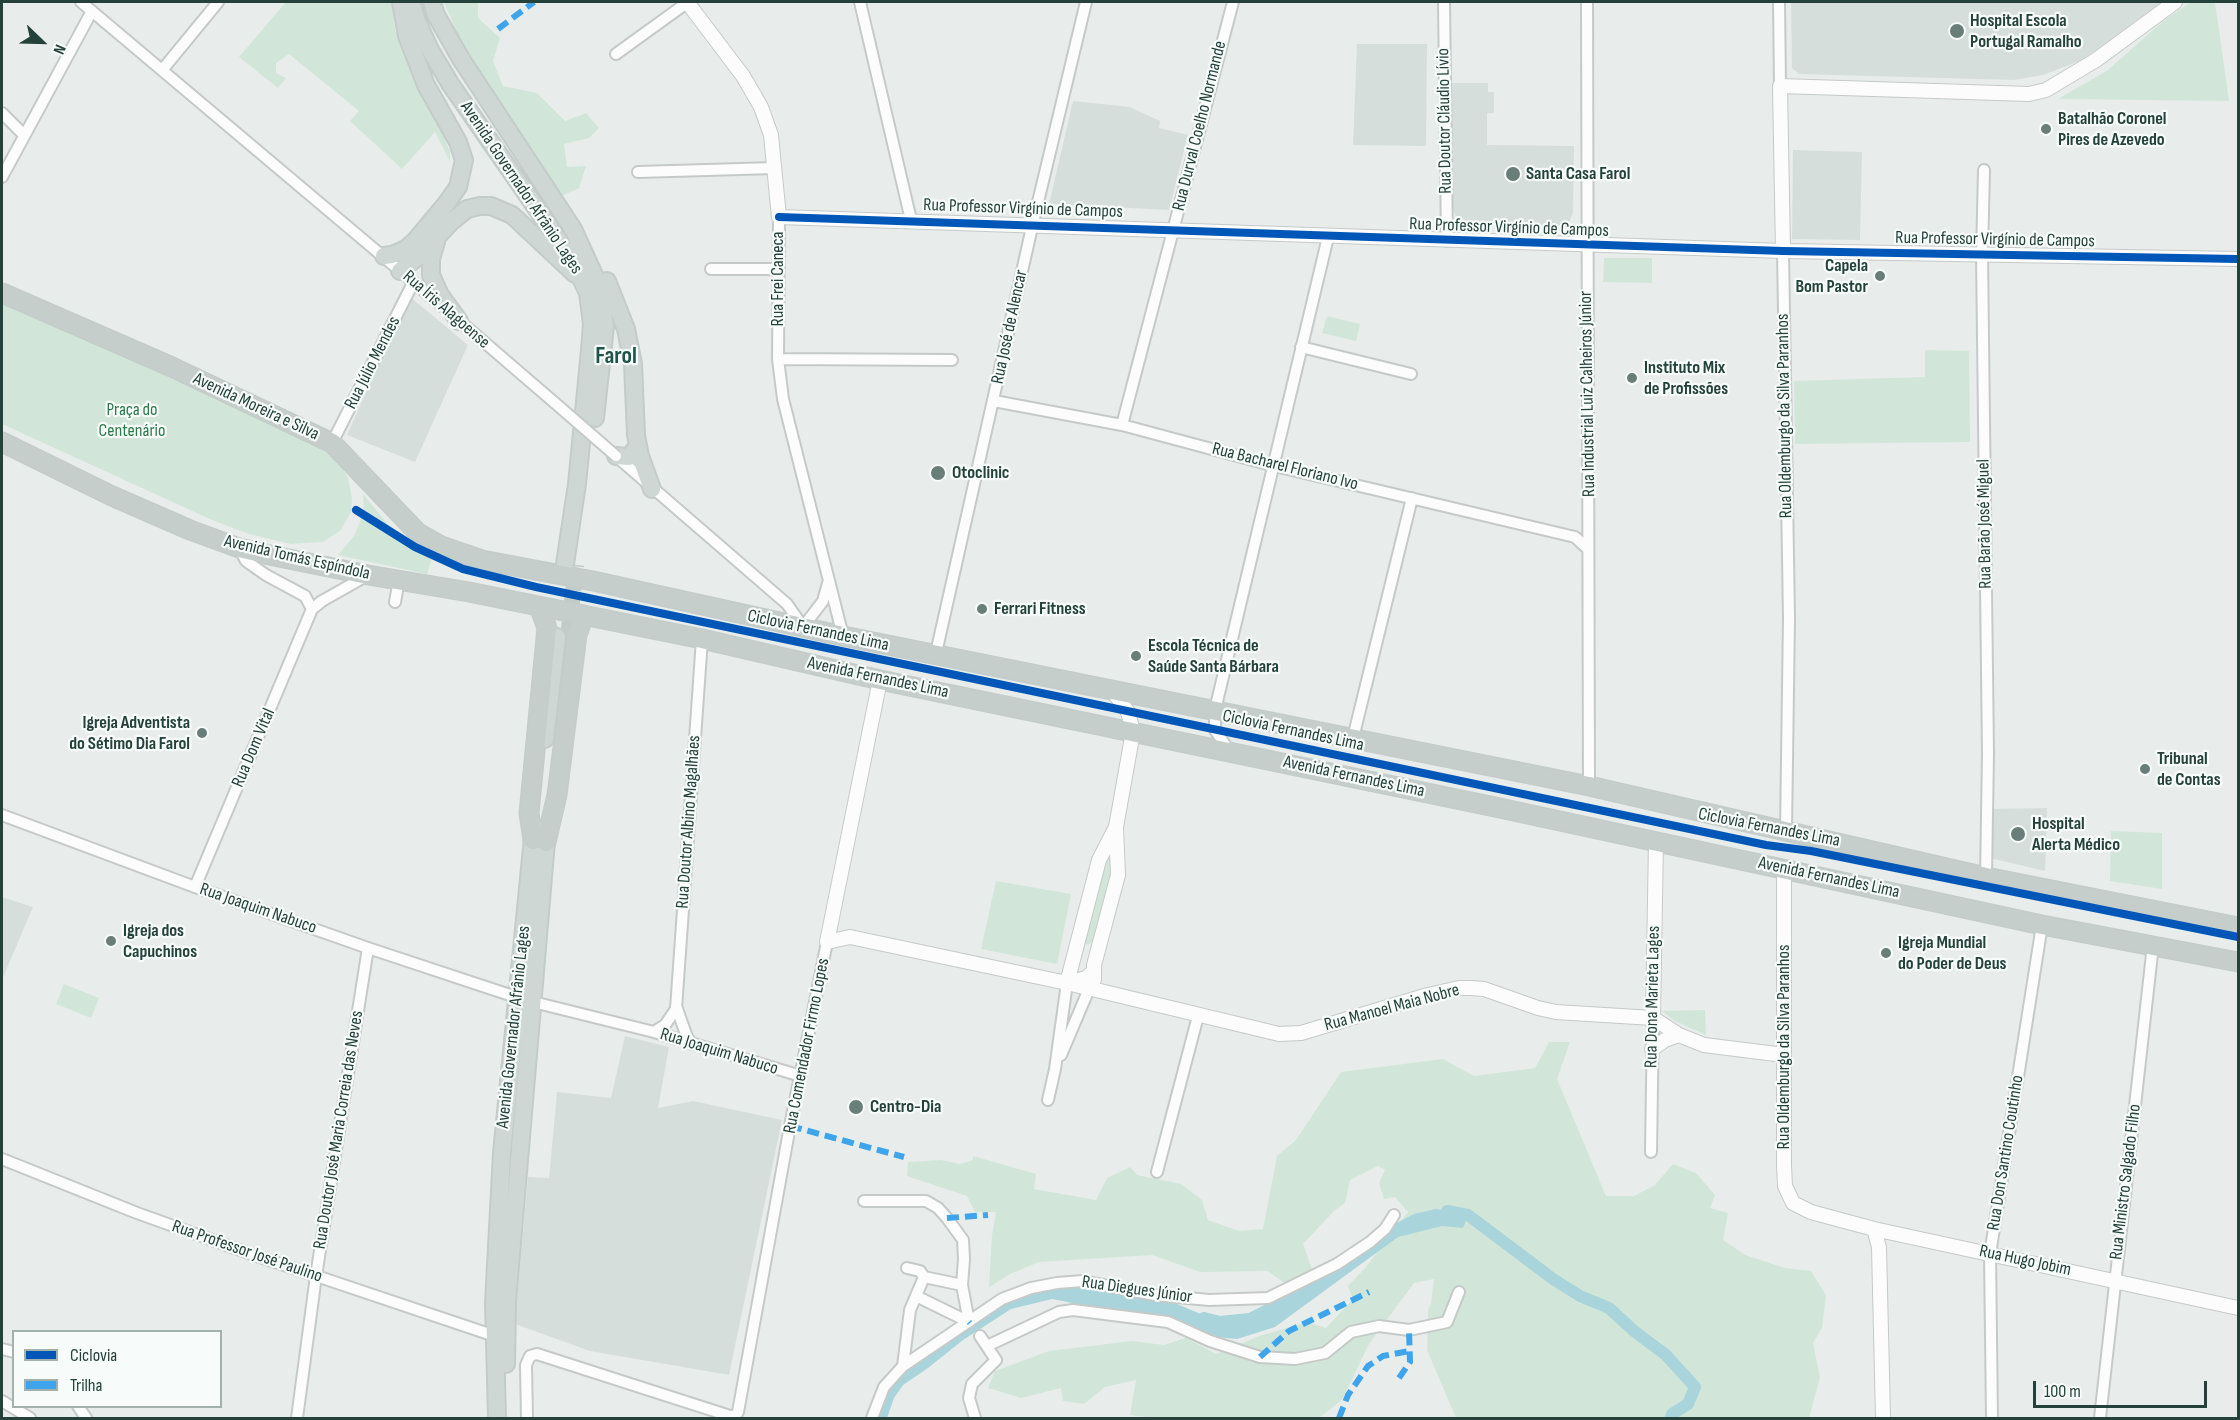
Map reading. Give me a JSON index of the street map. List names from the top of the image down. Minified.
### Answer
{"streets":{"highway":["Avenida Moreira e Silva","Avenida Tomás Espíndola","Avenida Fernandes Lima"],"main road":["Avenida Governador Afrânio Lages"],"street":["Rua Doutor Cláudio Lívio","Rua Durval Coelho Normande","Rua Professor Virgínio de Campos","Rua Frei Caneca","Rua Íris Alagoense","Rua José de Alencar","Rua Júlio Mendes","Rua Industrial Luiz Calheiros Júnior","Rua Oldemburgo da Silva Paranhos","Rua Bacharel Floriano Ivo","Rua Barão José Miguel","Rua Dom Vital","Rua Doutor Albino Magalhães","Rua Joaquim Nabuco","Rua Dona Marieta Lages","Rua Manoel Maia Nobre","Rua Comendador Firmo Lopes","Rua Doutor José Maria Correia das Neves","Rua Don Santino Coutinho","Rua Ministro Salgado Filho","Rua Professor José Paulino","Rua Hugo Jobim","Rua Diegues Júnior"],"cycle path":["Ciclovia Fernandes Lima"]},"crossings":[["Rua Doutor Cláudio Lívio","Rua Professor Virgínio de Campos"],["Rua Durval Coelho Normande","Rua Professor Virgínio de Campos"],["Rua Durval Coelho Normande","Rua Bacharel Floriano Ivo"],["Avenida Governador Afrânio Lages","Rua Joaquim Nabuco"],["Avenida Governador Afrânio Lages","Rua Professor José Paulino"],["Rua Professor Virgínio de Campos","Rua Frei Caneca"],["Rua Professor Virgínio de Campos","Rua José de Alencar"],["Rua Professor Virgínio de Campos","Rua Industrial Luiz Calheiros Júnior"],["Rua Professor Virgínio de Campos","Rua Oldemburgo da Silva Paranhos"],["Rua Professor Virgínio de Campos","Rua Barão José Miguel"],["Rua Frei Caneca","Rua Íris Alagoense"],["Rua Frei Caneca","Avenida Fernandes Lima"],["Rua Íris Alagoense","Rua Júlio Mendes"],["Rua Íris Alagoense","Avenida Fernandes Lima"],["Rua José de Alencar","Rua Bacharel Floriano Ivo"],["Rua José de Alencar","Avenida Fernandes Lima"],["Rua Júlio Mendes","Avenida Moreira e Silva"],["Rua Industrial Luiz Calheiros Júnior","Rua Bacharel Floriano Ivo"],["Rua Industrial Luiz Calheiros Júnior","Avenida Fernandes Lima"],["Avenida Moreira e Silva","Avenida Fernandes Lima"],["Rua Oldemburgo da Silva Paranhos","Avenida Fernandes Lima"],["Rua Oldemburgo da Silva Paranhos","Rua Manoel Maia Nobre"],["Rua Oldemburgo da Silva Paranhos","Rua Hugo Jobim"],["Rua Barão José Miguel","Avenida Fernandes Lima"],["Avenida Tomás Espíndola","Avenida Fernandes Lima"],["Avenida Fernandes Lima","Rua Doutor Albino Magalhães"],["Avenida Fernandes Lima","Rua Dona Marieta Lages"],["Avenida Fernandes Lima","Rua Comendador Firmo Lopes"],["Avenida Fernandes Lima","Rua Don Santino Coutinho"],["Avenida Fernandes Lima","Rua Ministro Salgado Filho"],["Rua Dom Vital","Rua Joaquim Nabuco"],["Rua Doutor Albino Magalhães","Rua Joaquim Nabuco"],["Rua Joaquim Nabuco","Rua Comendador Firmo Lopes"],["Rua Joaquim Nabuco","Rua Doutor José Maria Correia das Neves"],["Rua Dona Marieta Lages","Rua Manoel Maia Nobre"],["Rua Manoel Maia Nobre","Rua Comendador Firmo Lopes"],["Rua Doutor José Maria Correia das Neves","Rua Professor José Paulino"],["Rua Don Santino Coutinho","Rua Hugo Jobim"],["Rua Ministro Salgado Filho","Rua Hugo Jobim"]],"districts":["Farol"],"parks":["Praça do Centenário"],"places":["Hospital Escola Portugal Ramalho","Batalhão Coronel Pires de Azevedo","Santa Casa Farol","Capela Bom Pastor","Instituto Mix de Profissões","Otoclinic","Ferrari Fitness","Escola Técnica de Saúde Santa Bárbara","Igreja Adventista do Sétimo Dia Farol","Tribunal de Contas","Hospital Alerta Médico","Igreja dos Capuchinos","Igreja Mundial do Poder de Deus","Centro-Dia"],"legend":["Ciclovia","Trilha"],"scale_bar":"100 m","north":"bottom right"}
